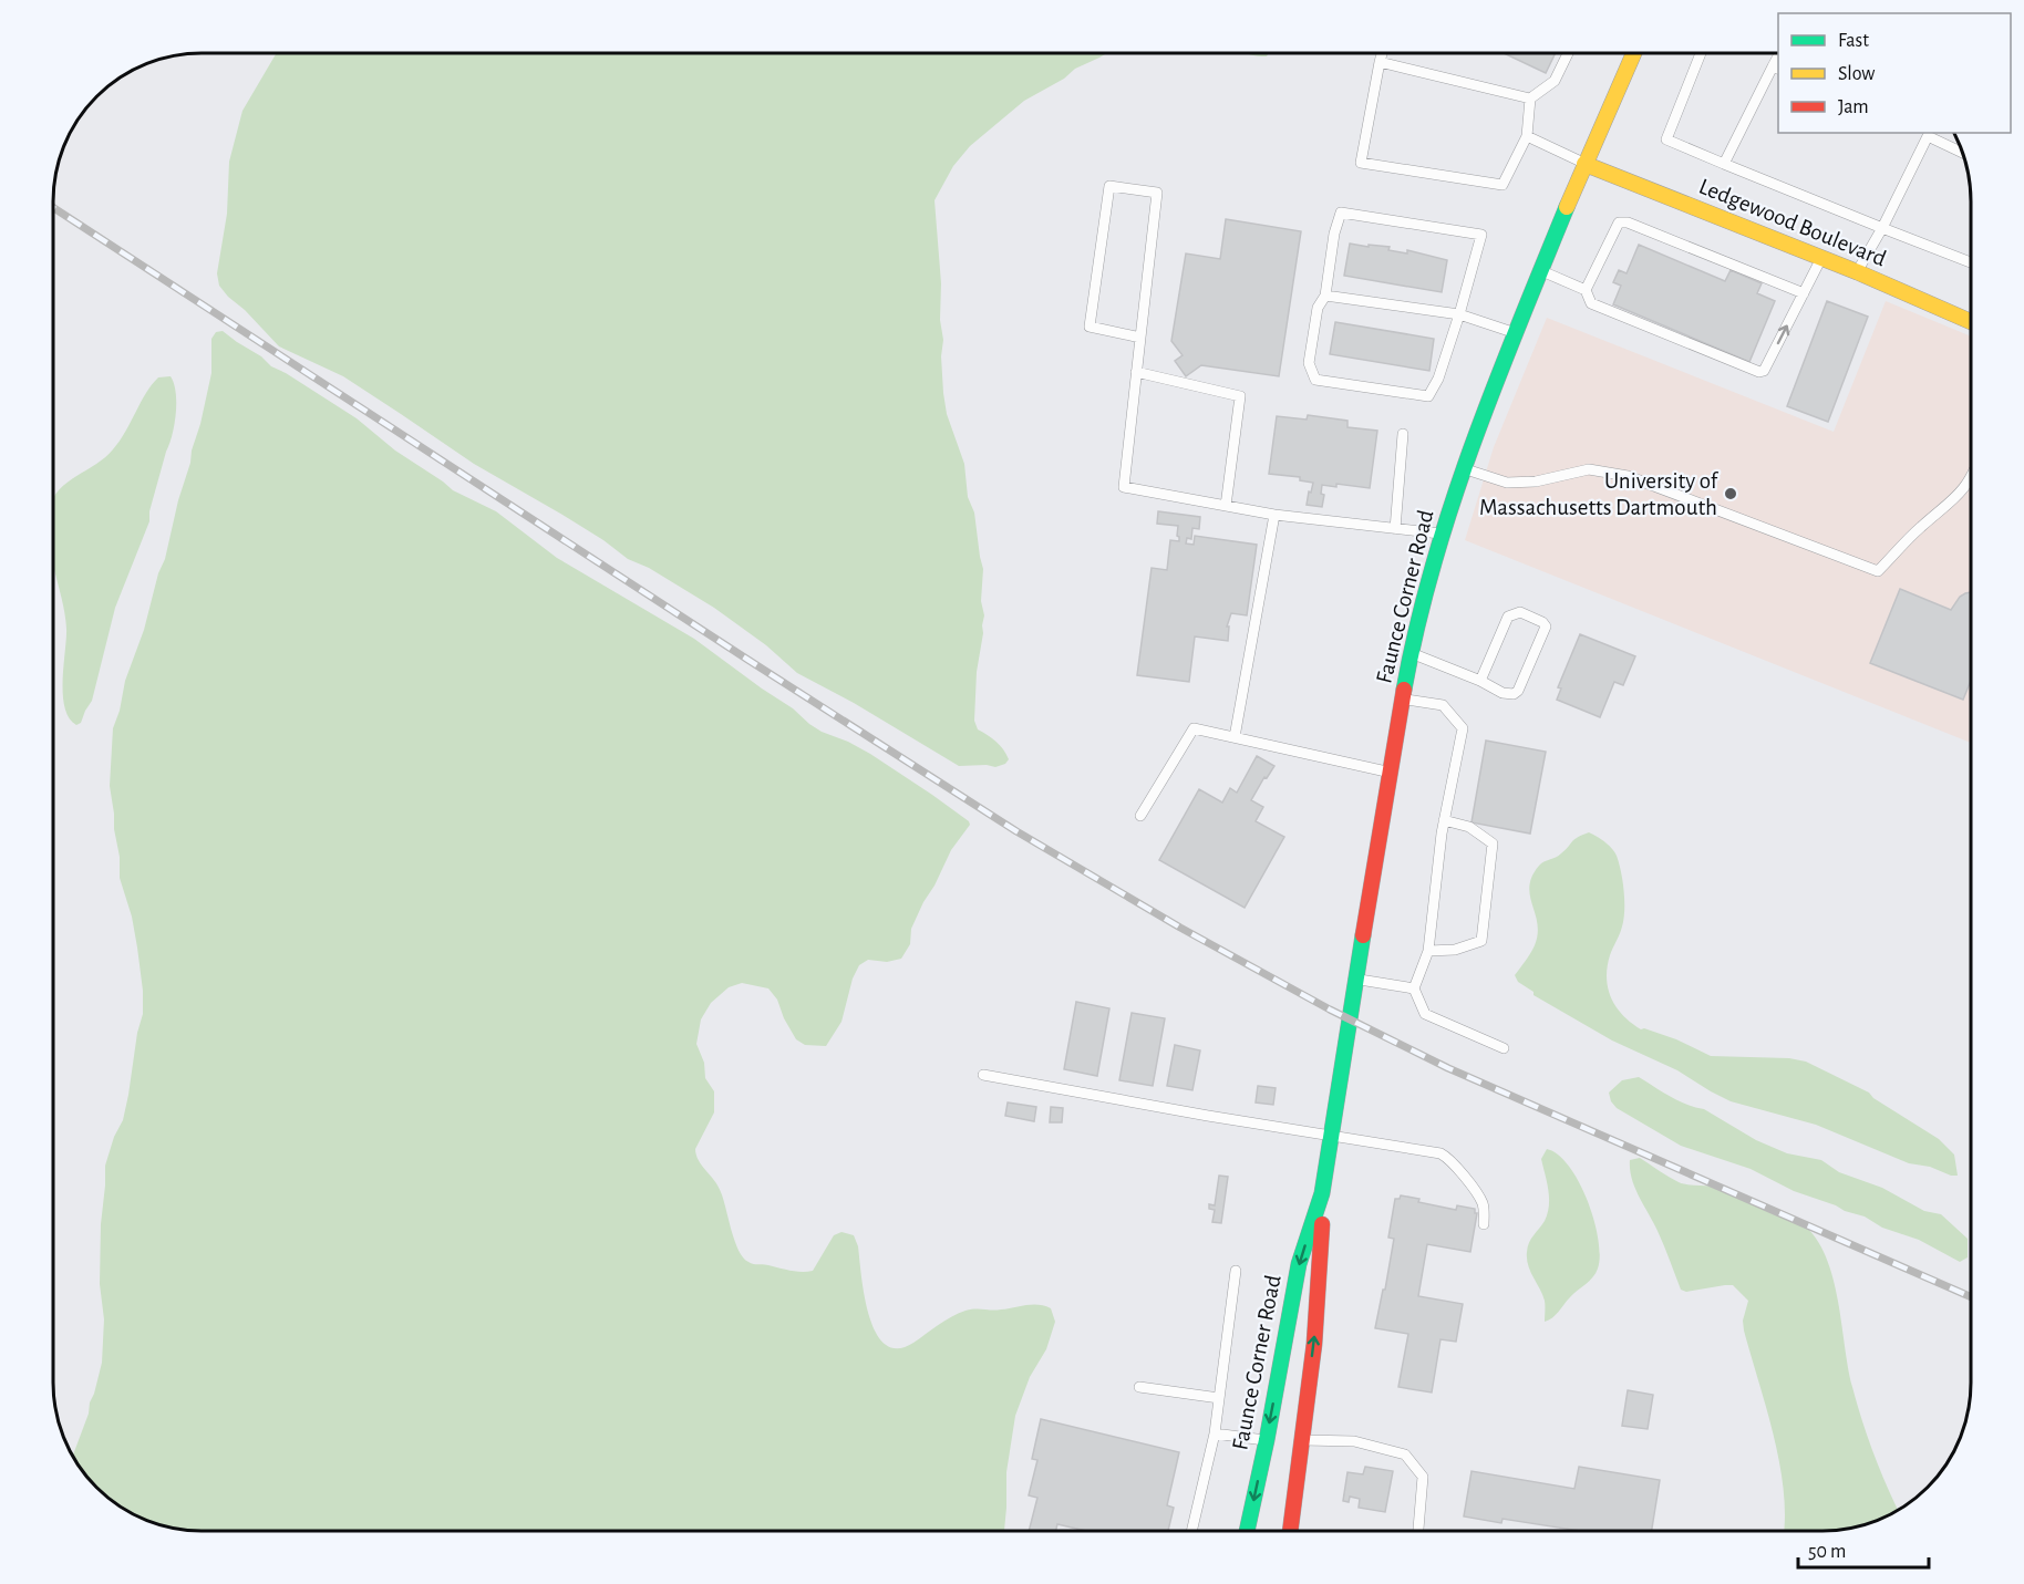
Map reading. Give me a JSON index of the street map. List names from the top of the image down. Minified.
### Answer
{"streets":{"main road":["Ledgewood Boulevard","Faunce Corner Road"]},"crossings":[["Ledgewood Boulevard","Faunce Corner Road"]],"places":["University of Massachusetts Dartmouth"],"legend":["Fast","Slow","Jam"],"scale_bar":"50 m"}
